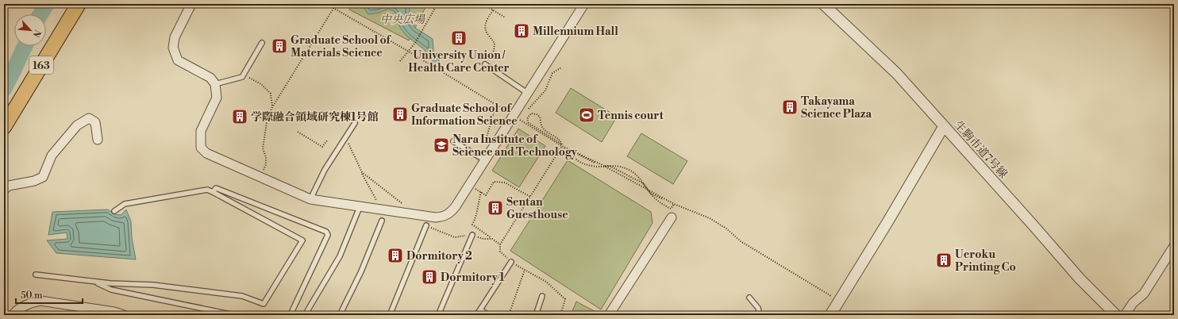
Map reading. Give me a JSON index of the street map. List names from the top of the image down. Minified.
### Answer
{"streets":{"highway":["163"],"street":["生駒市道7号線"]},"parks":["中央広場"],"places":{"building":["Millennium Hall","University Union / Health Care Center","Graduate School of Materials Science","Takayama Science Plaza","Graduate School of Information Science","学際融合領域研究棟1号館","Sentan Guesthouse","Dormitory 2","Ueroku Printing Co","Dormitory 1"],"sports":["Tennis court"],"school or university":["Nara Institute of Science and Technology"]},"scale_bar":"50 m","north":"bottom right"}
